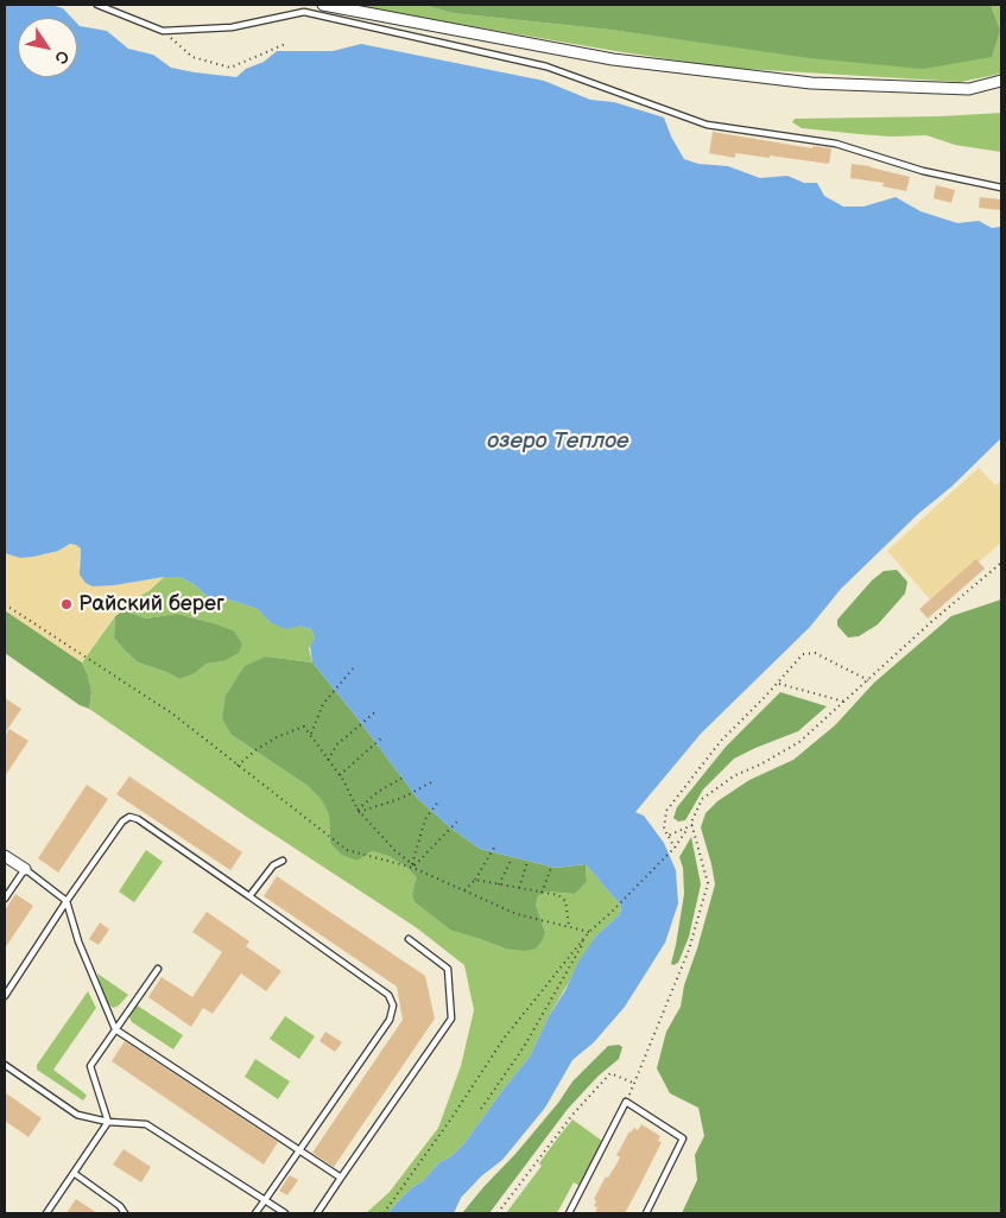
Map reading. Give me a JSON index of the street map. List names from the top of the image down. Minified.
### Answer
{"water":["озеро Теплое"],"places":["Райский берег"],"north":"bottom right"}
